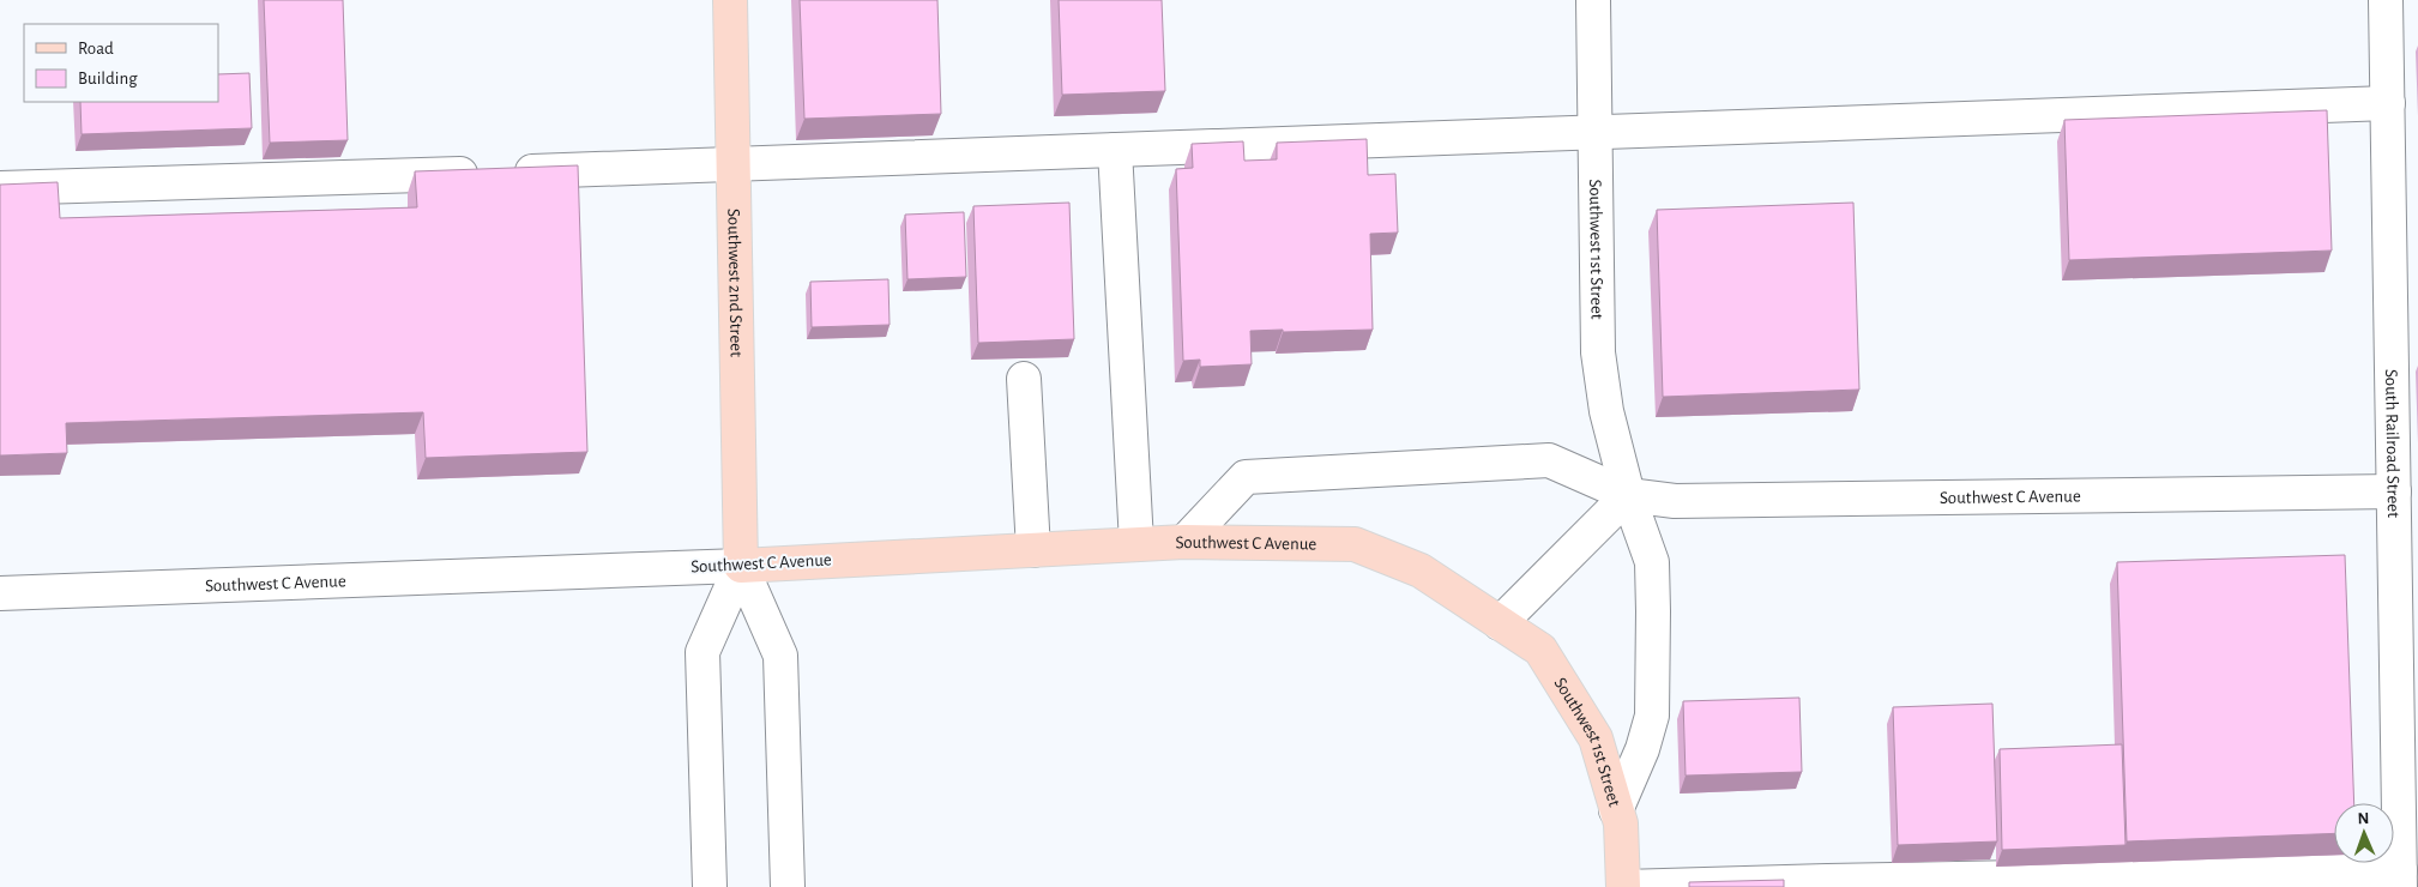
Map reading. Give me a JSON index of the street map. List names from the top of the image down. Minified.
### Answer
{"streets":{"main road":["Southwest 1st Street","Southwest 2nd Street","Southwest C Avenue"],"street":["South Railroad Street"]},"crossings":[["Southwest 1st Street","Southwest C Avenue"],["Southwest 2nd Street","Southwest C Avenue"],["South Railroad Street","Southwest C Avenue"]],"legend":["Road","Building"],"north":"top"}
